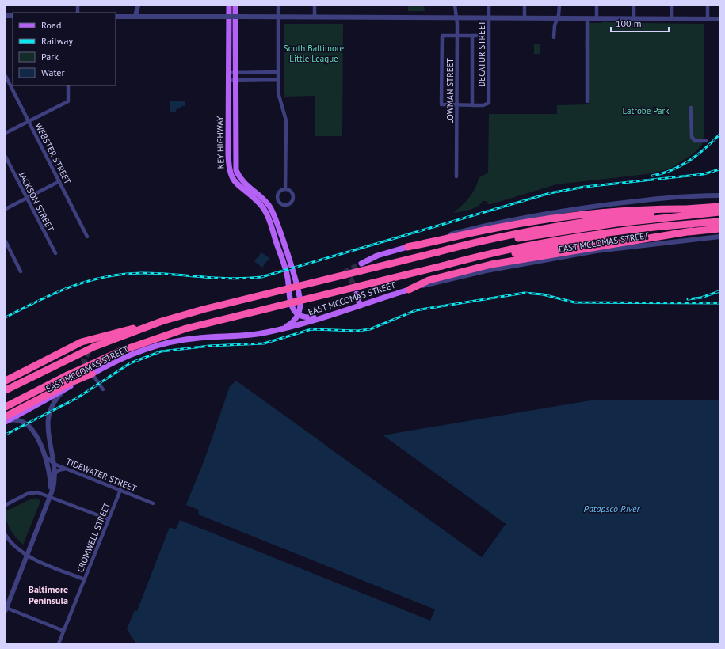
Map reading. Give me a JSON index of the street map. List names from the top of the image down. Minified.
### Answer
{"streets":{"main road":["KEY HIGHWAY","EAST MCCOMAS STREET"],"street":["DECATUR STREET","LOWMAN STREET","WEBSTER STREET","JACKSON STREET","TIDEWATER STREET","CROMWELL STREET"]},"crossings":[["TIDEWATER STREET","CROMWELL STREET"]],"districts":["Baltimore Peninsula"],"water":["Patapsco River"],"parks":["South Baltimore Little League","Latrobe Park"],"legend":["Road","Railway","Park","Water"],"scale_bar":"100 m"}
